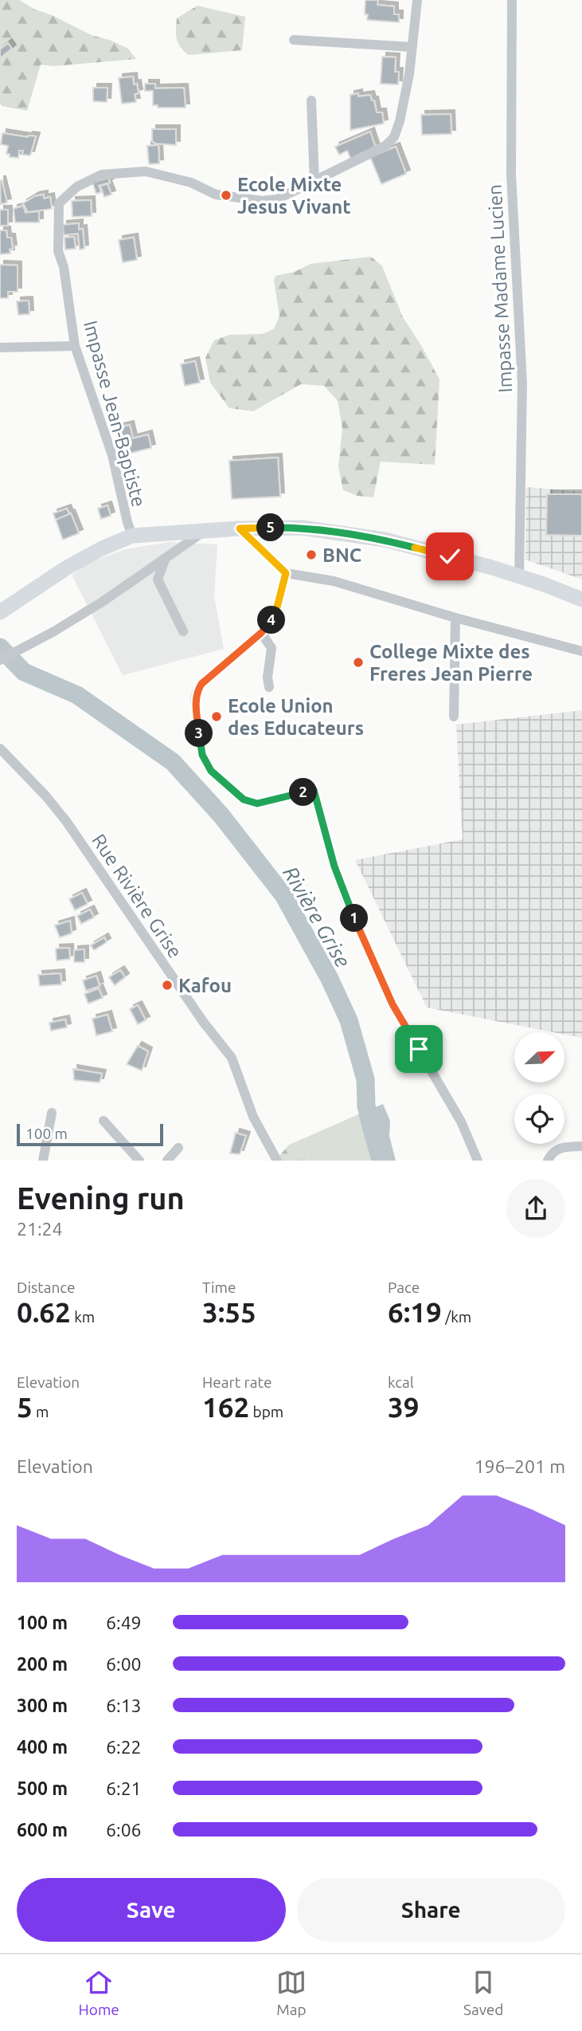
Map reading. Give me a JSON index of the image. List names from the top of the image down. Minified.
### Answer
{"streets":{"street":["Impasse Madame Lucien","Impasse Jean-Baptiste","Rue Rivière Grise"]},"water":["Rivière Grise"],"places":["Ecole Mixte Jesus Vivant","BNC","College Mixte des Freres Jean Pierre","Ecole Union des Educateurs","Kafou"],"scale_bar":"100 m","north":"top right","page":{"pins":["5","4","3","2","1"],"scale":"100 m","heading":["Evening run","21:24"],"stats":[["Distance","0.62 km"],["Time","3:55"],["Pace","6:19 /km"],["Elevation","5 m"],["Heart rate","162 bpm"],["kcal","39"]],"chart":["Elevation","196–201 m"],"list":[{"name":"100 m","note":"6:49"},{"name":"200 m","note":"6:00"},{"name":"300 m","note":"6:13"},{"name":"400 m","note":"6:22"},{"name":"500 m","note":"6:21"},{"name":"600 m","note":"6:06"}],"buttons":["Save","Share"],"tabs":["Home","Map","Saved"]}}
